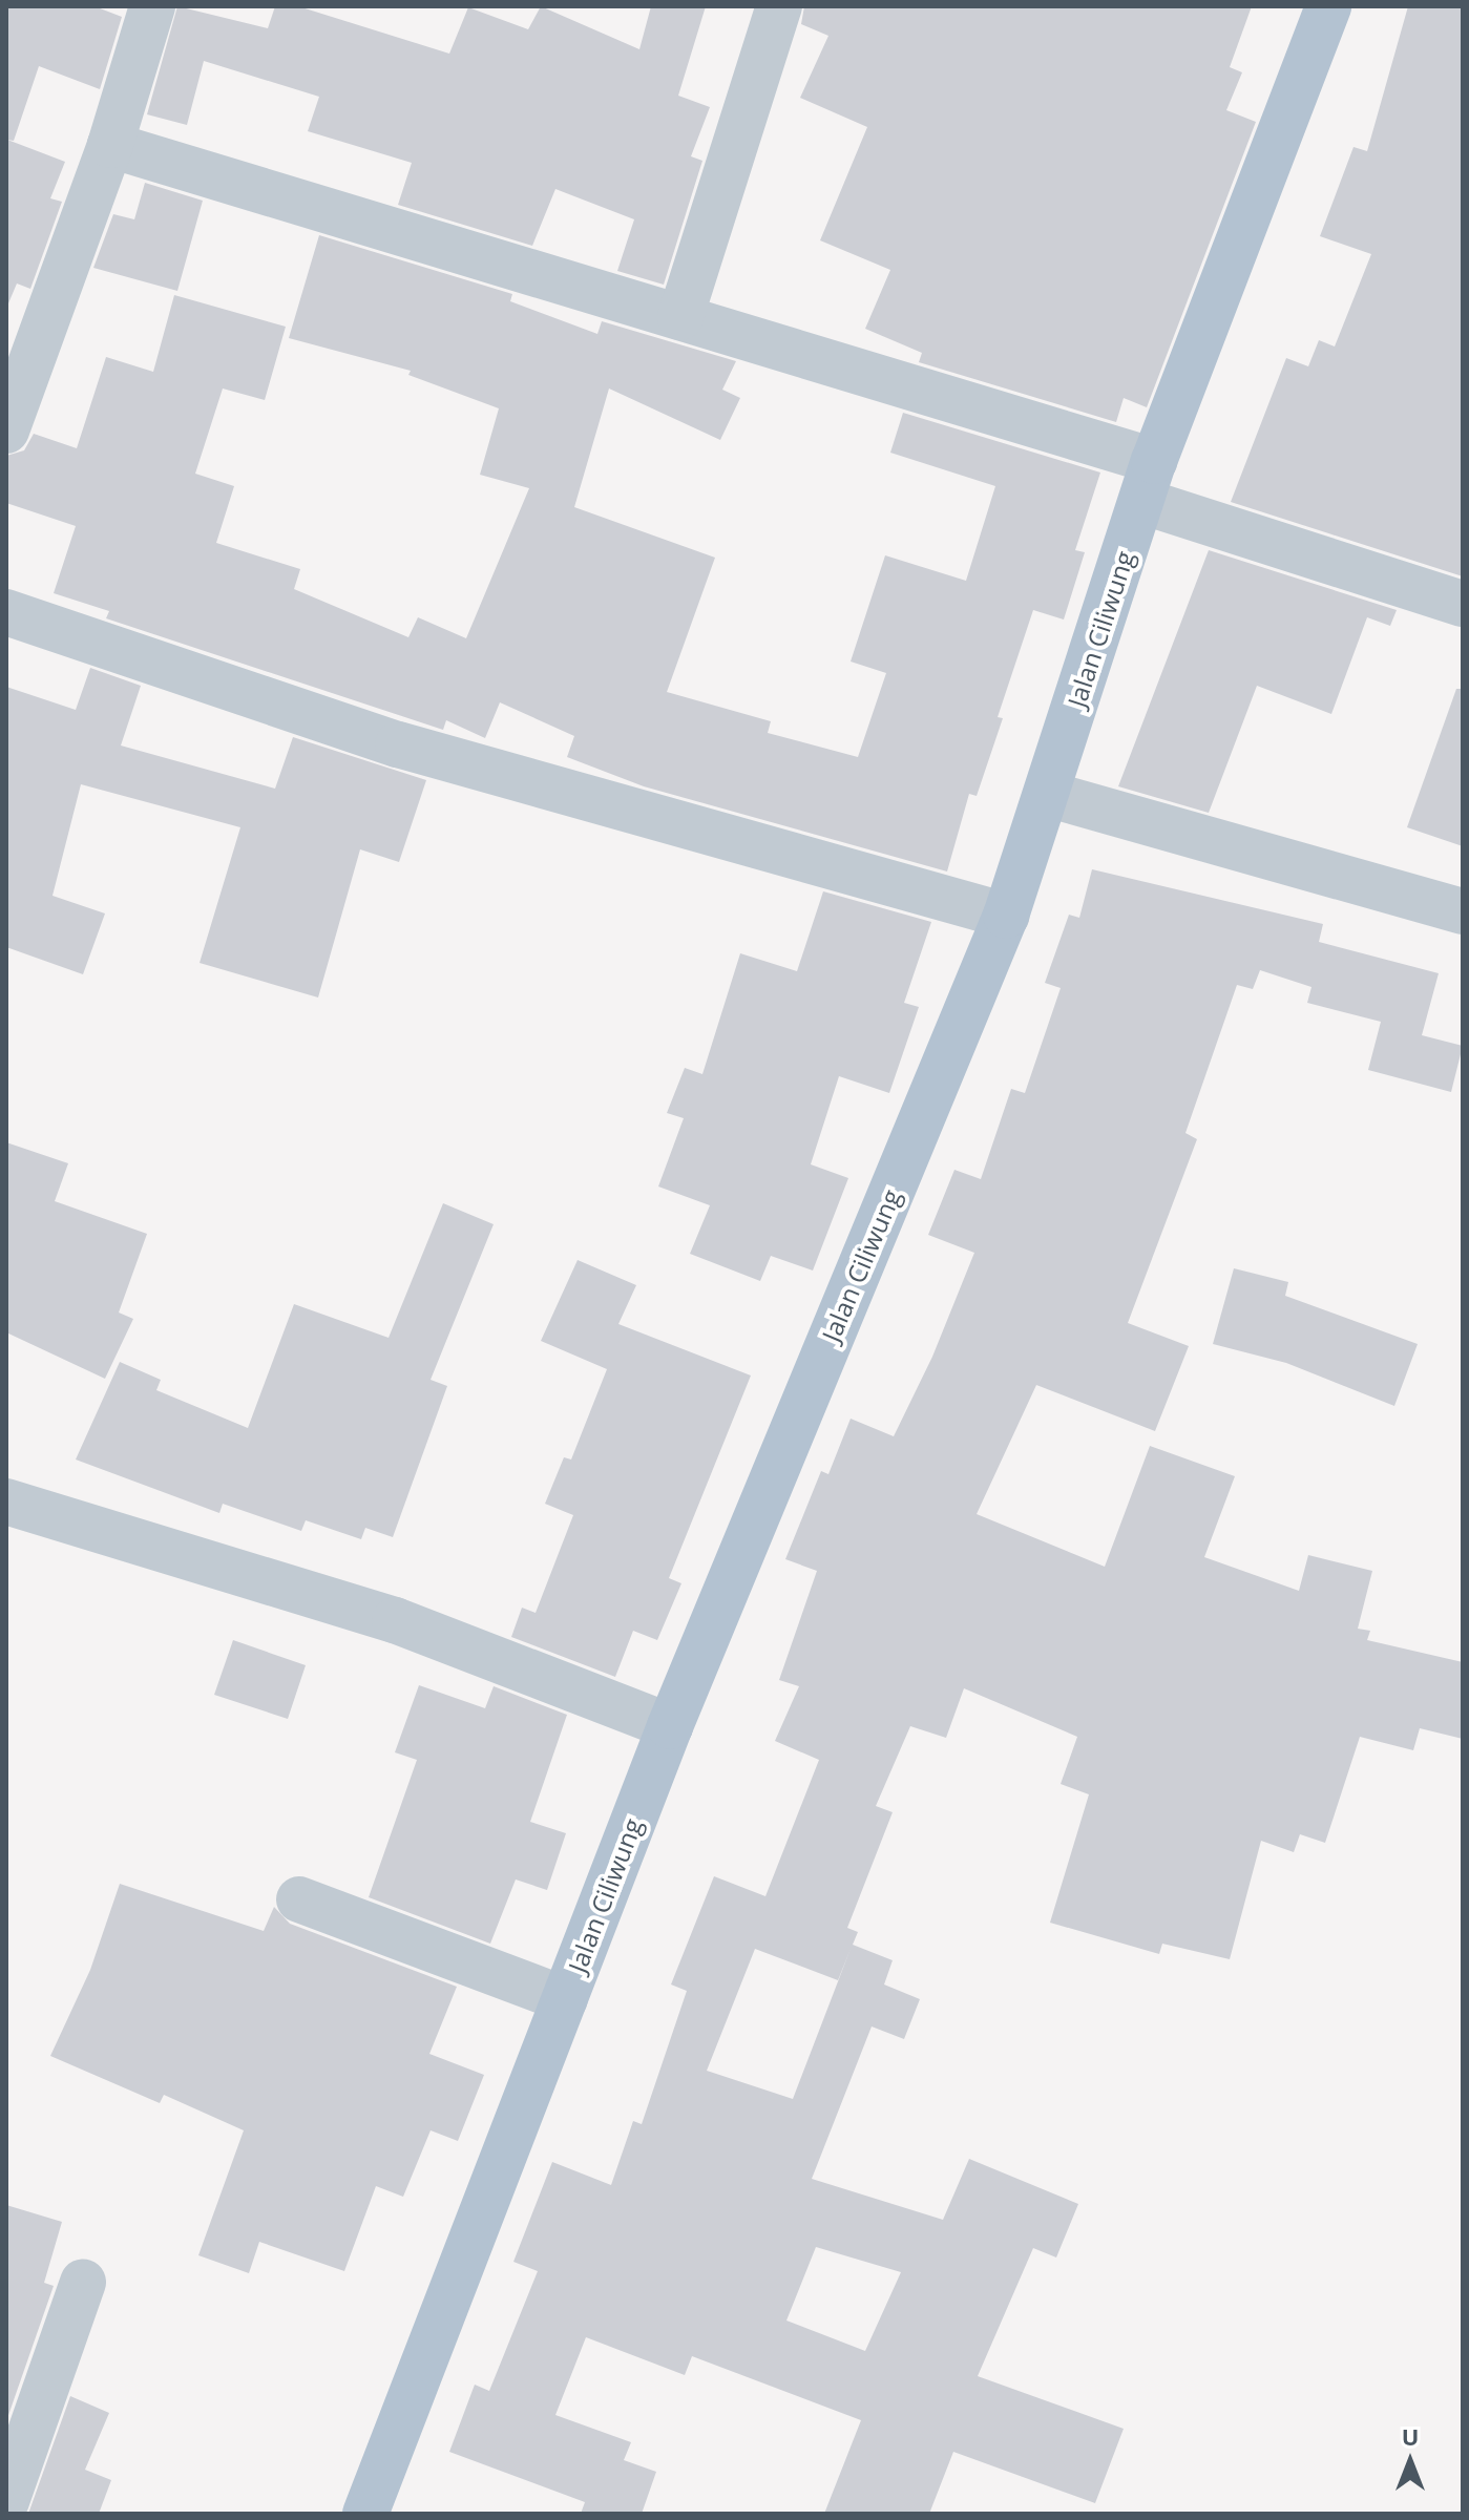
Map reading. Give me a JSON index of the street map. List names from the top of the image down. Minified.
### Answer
{"streets":{"main road":["Jalan Ciliwung"]},"north":"top"}
